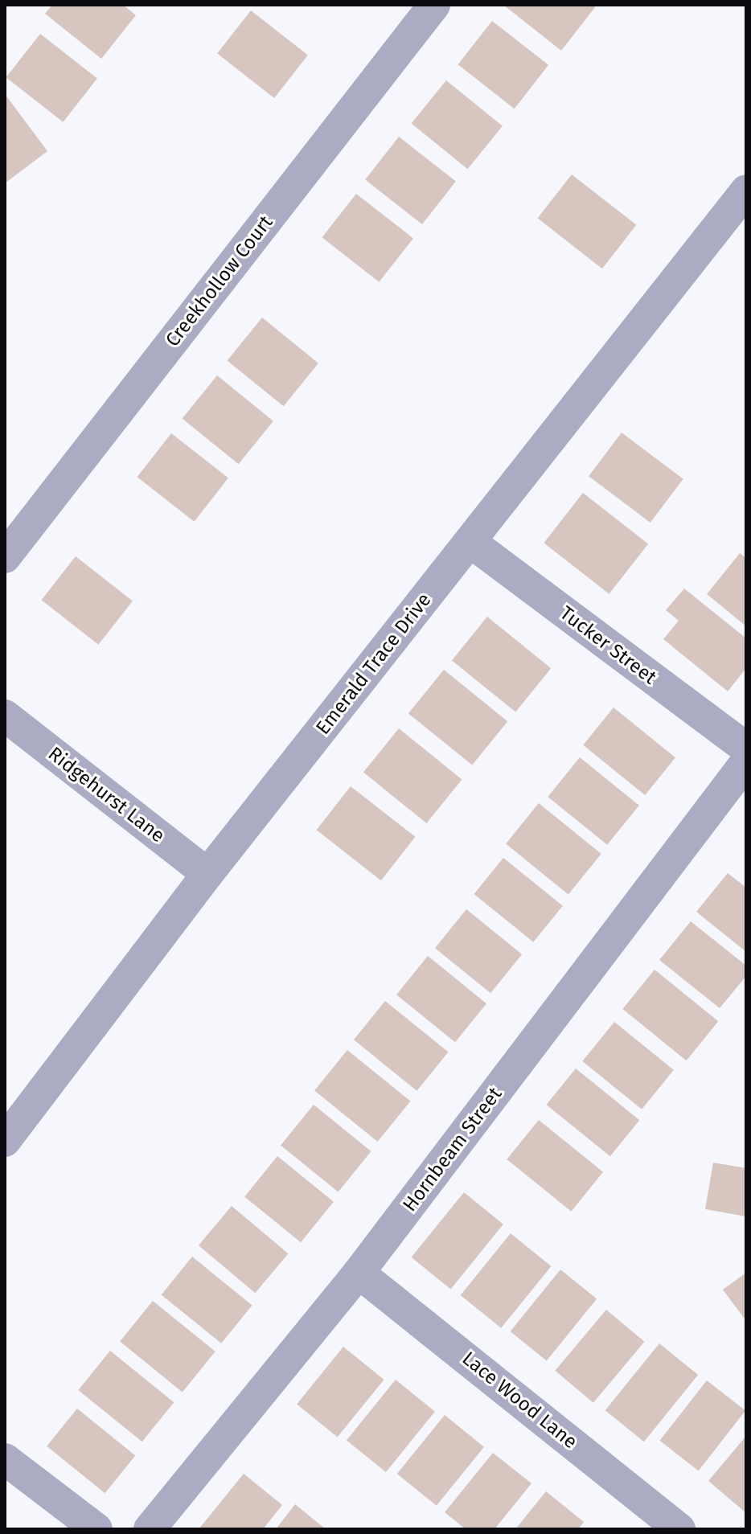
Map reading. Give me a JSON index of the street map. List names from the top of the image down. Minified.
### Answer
{"streets":{"street":["Creekhollow Court","Tucker Street","Emerald Trace Drive","Ridgehurst Lane","Hornbeam Street","Lace Wood Lane"]},"crossings":[["Tucker Street","Emerald Trace Drive"],["Emerald Trace Drive","Ridgehurst Lane"],["Hornbeam Street","Lace Wood Lane"]]}
